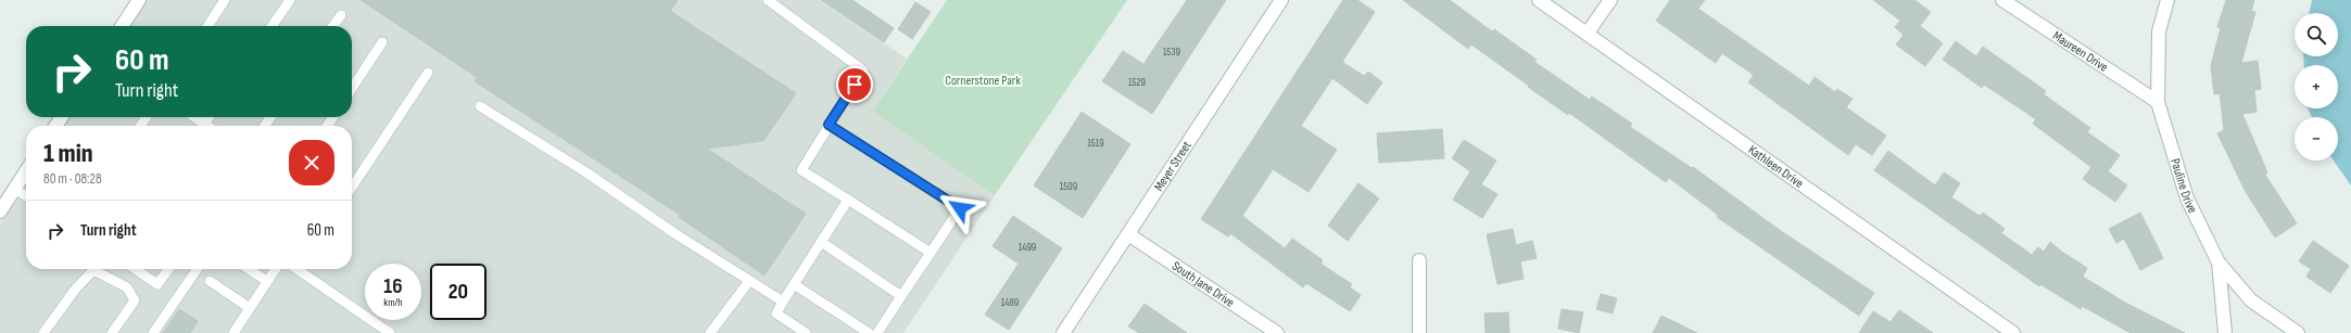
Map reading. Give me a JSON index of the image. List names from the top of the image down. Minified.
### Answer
{"streets":{"street":["Maureen Drive","Kathleen Drive","Meyer Street","Pauline Drive","South Jane Drive"]},"crossings":[["Maureen Drive","Pauline Drive"],["Meyer Street","South Jane Drive"]],"parks":["Cornerstone Park"],"house_numbers":["1539","1529","1519","1509","1499","1489"],"page":{"map_buttons":["+","−"],"turn":["60 m","Turn right"],"heading":["1 min","80 m · 08:28"],"list":[{"name":"Turn right","value":"60 m"}],"speed":"16 km/h","limit":"20"}}
